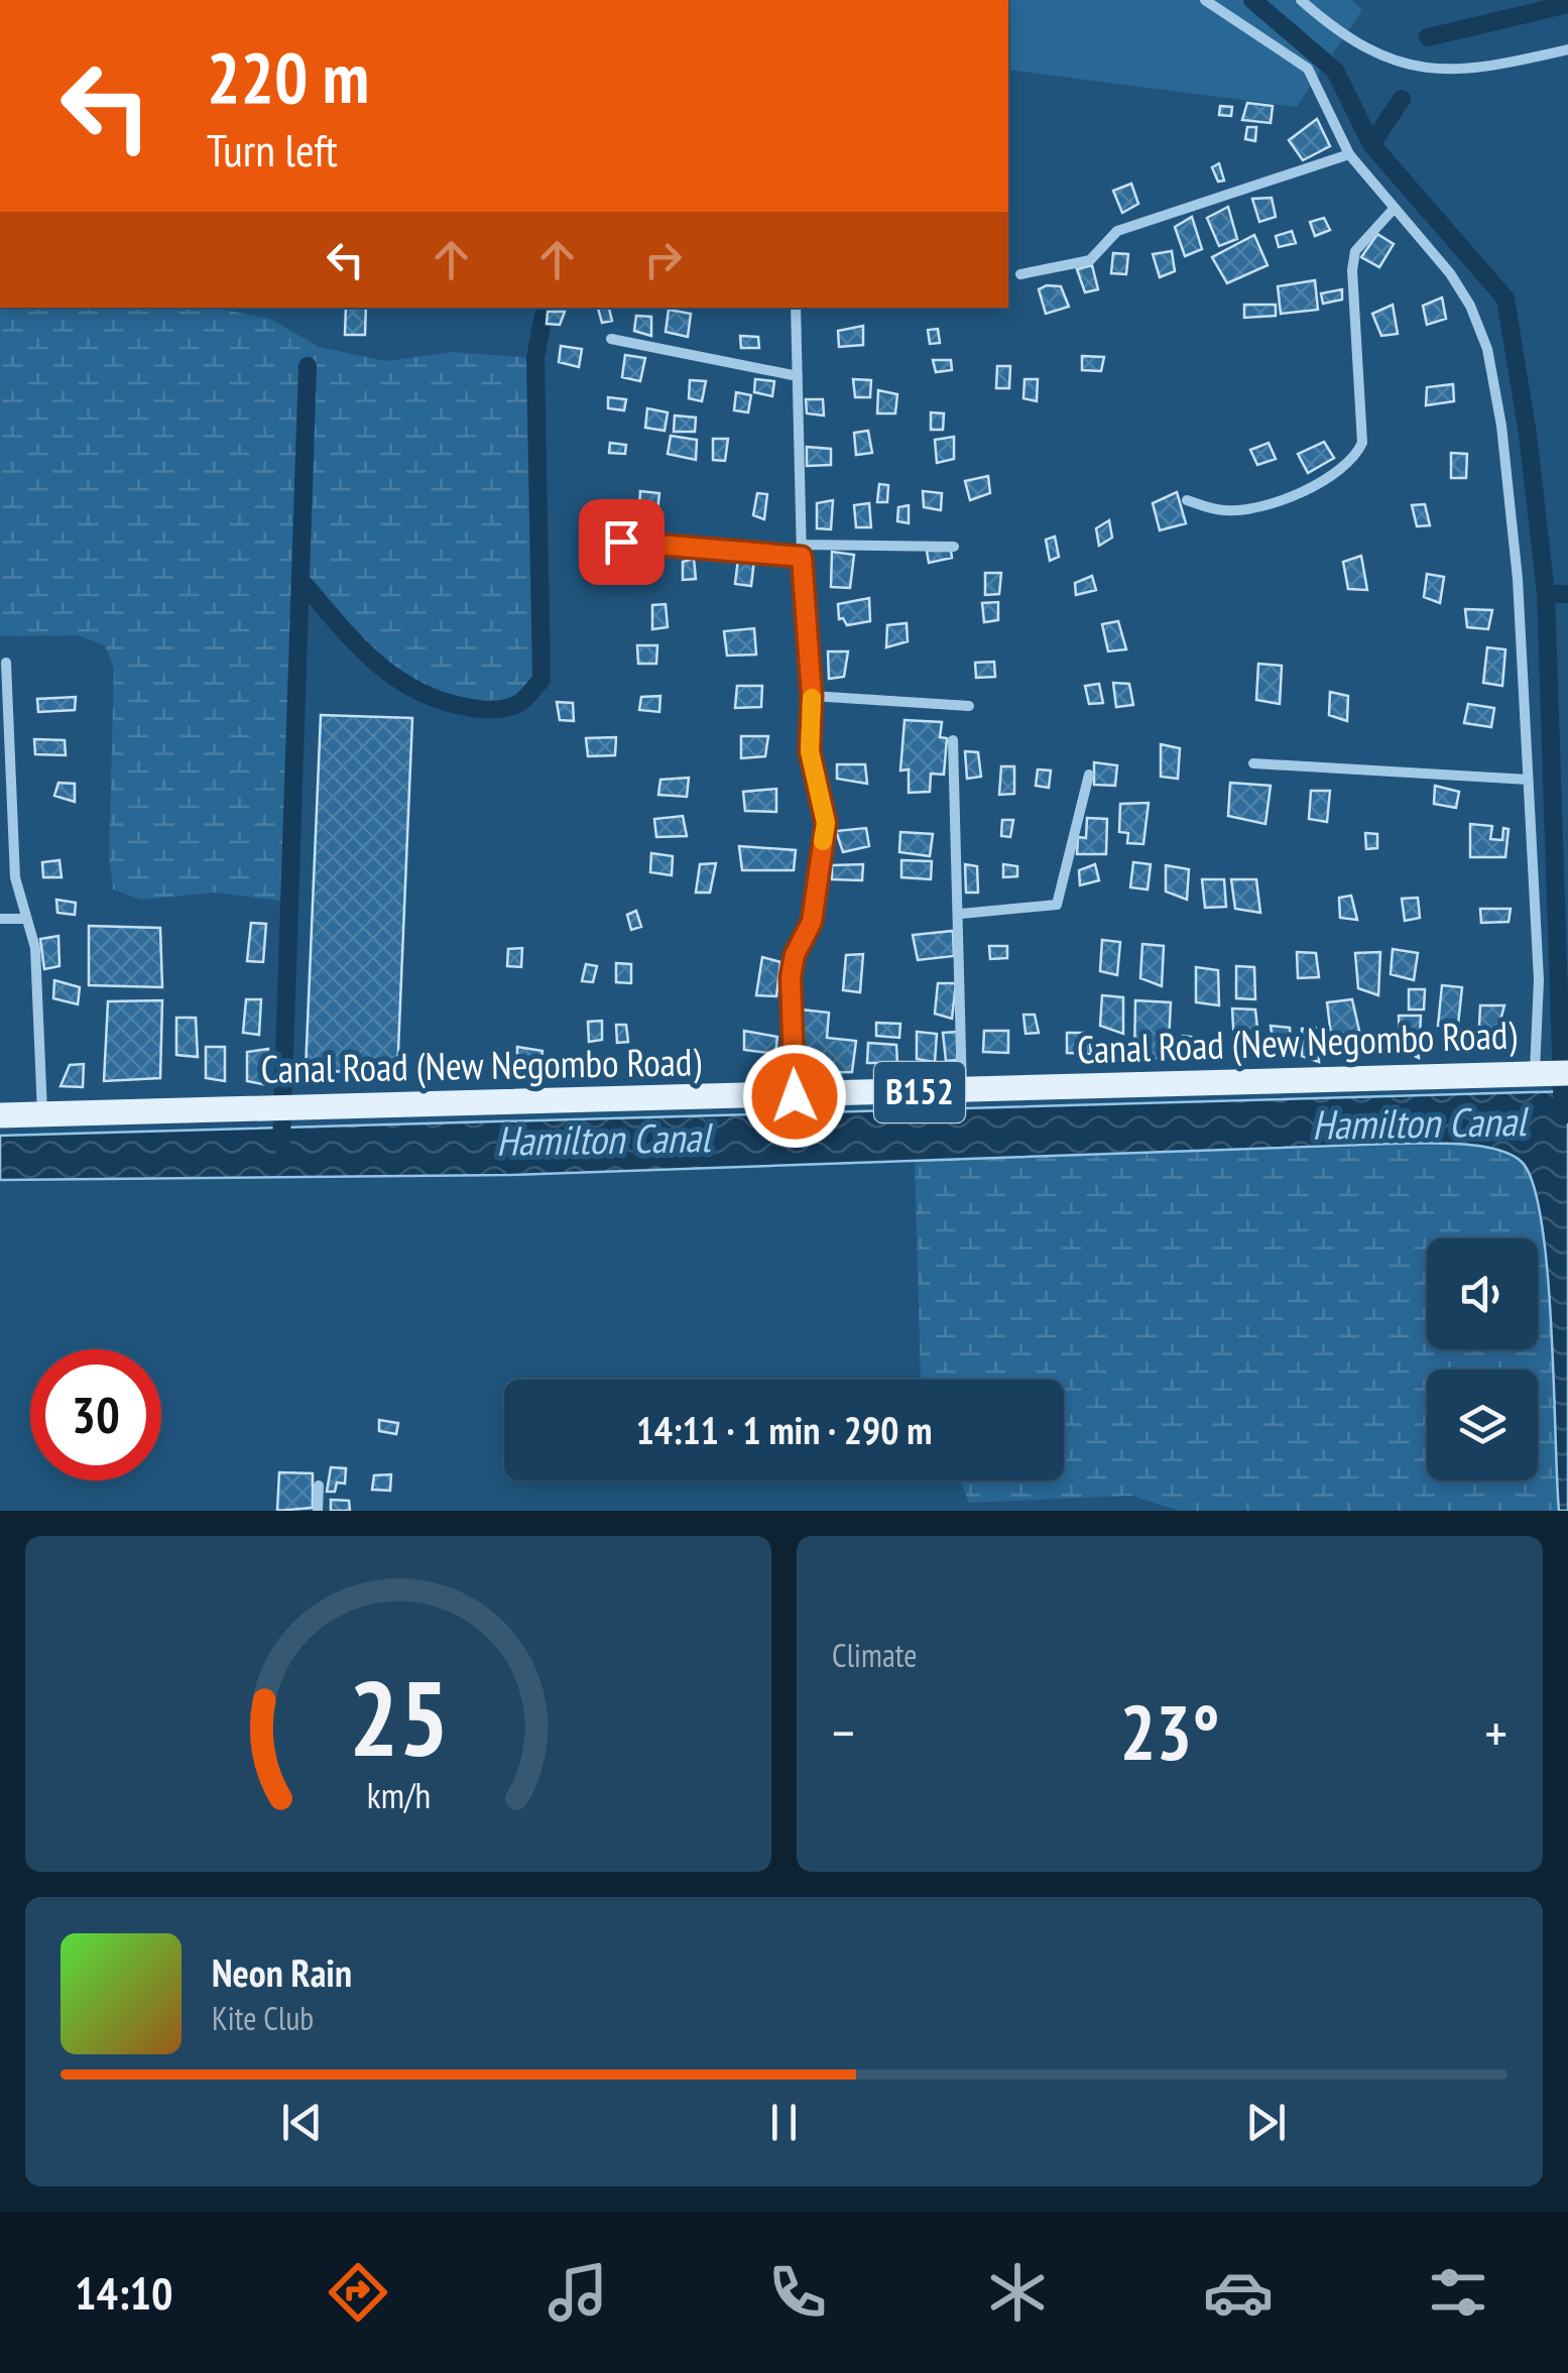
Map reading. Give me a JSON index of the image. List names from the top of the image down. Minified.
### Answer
{"streets":{"main road":["Canal Road (New Negombo Road)","B152"]},"water":["Hamilton Canal"],"page":{"turn":["220 m","Turn left"],"limit":"30","trip":"14:11 · 1 min · 290 m","tile":"Climate","heat":["−","23°","+"],"song":["Neon Rain","Kite Club"],"tabs":"14:10","gauge":["25","km/h"]}}
